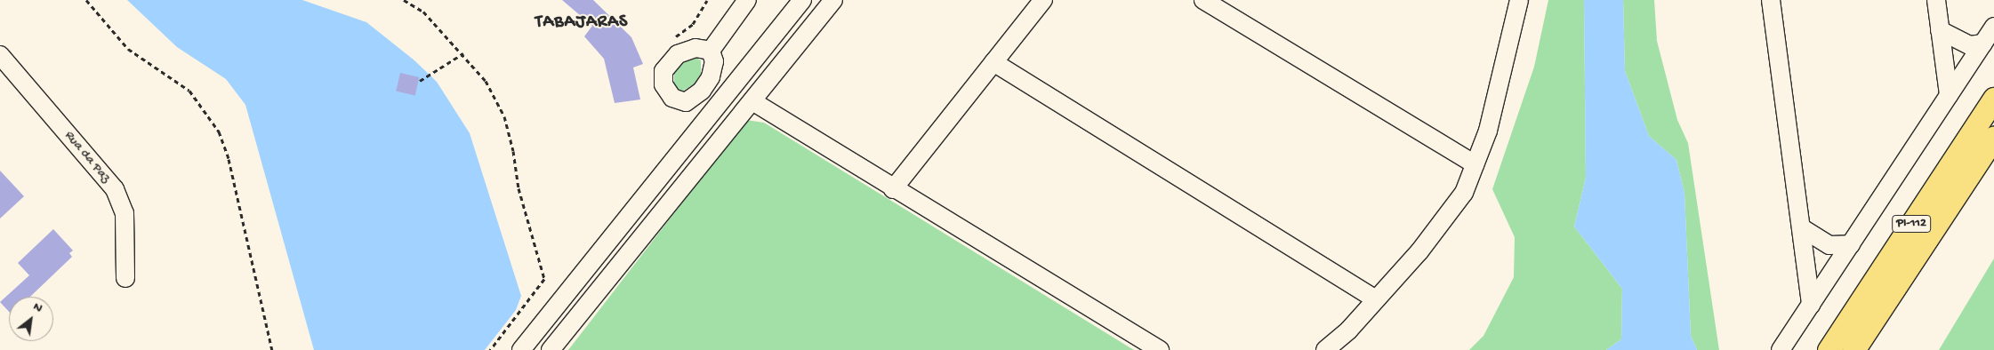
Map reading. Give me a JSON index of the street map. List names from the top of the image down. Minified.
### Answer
{"streets":{"main road":["PI-112"],"street":["Rua da Paz"]},"districts":["TABAJARAS"],"north":"top right"}
